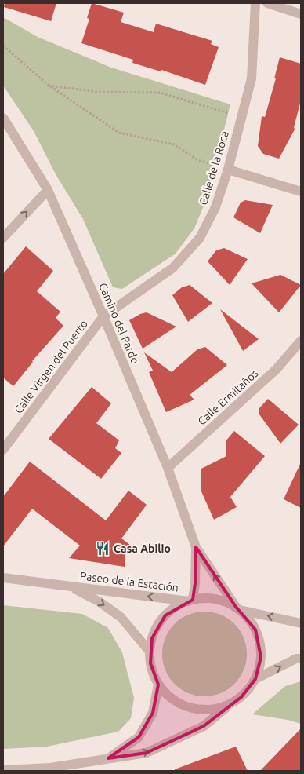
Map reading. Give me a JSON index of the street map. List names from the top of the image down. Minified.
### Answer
{"streets":{"street":["Calle de la Roca","Camino del Pardo","Calle Virgen del Puerto","Calle Ermitaños","Paseo de la Estación"]},"crossings":[["Calle de la Roca","Camino del Pardo"],["Calle de la Roca","Calle Virgen del Puerto"],["Camino del Pardo","Calle Virgen del Puerto"],["Camino del Pardo","Calle Ermitaños"],["Camino del Pardo","Paseo de la Estación"]],"places":{"restaurant":["Casa Abilio"]}}
